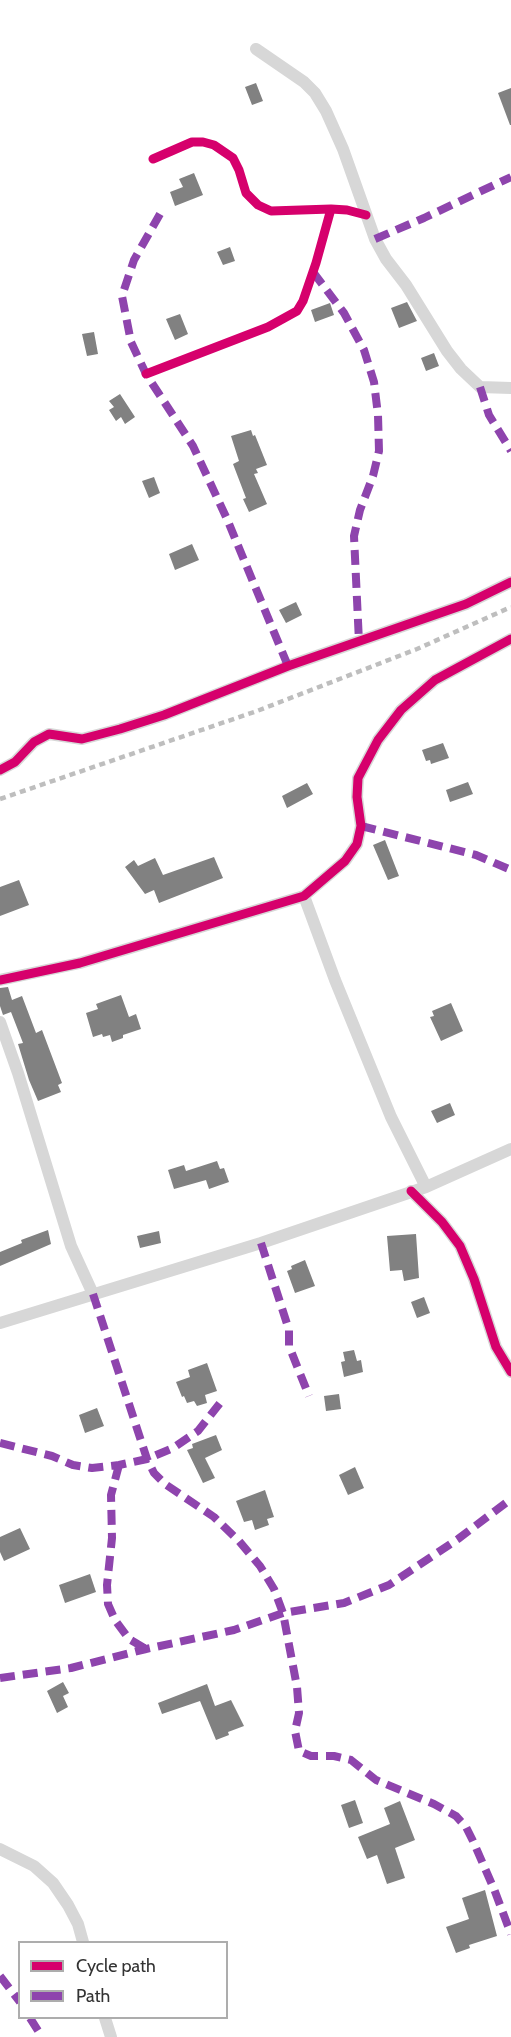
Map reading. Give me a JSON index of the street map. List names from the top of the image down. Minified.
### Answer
{"legend":["Cycle path","Path"]}
